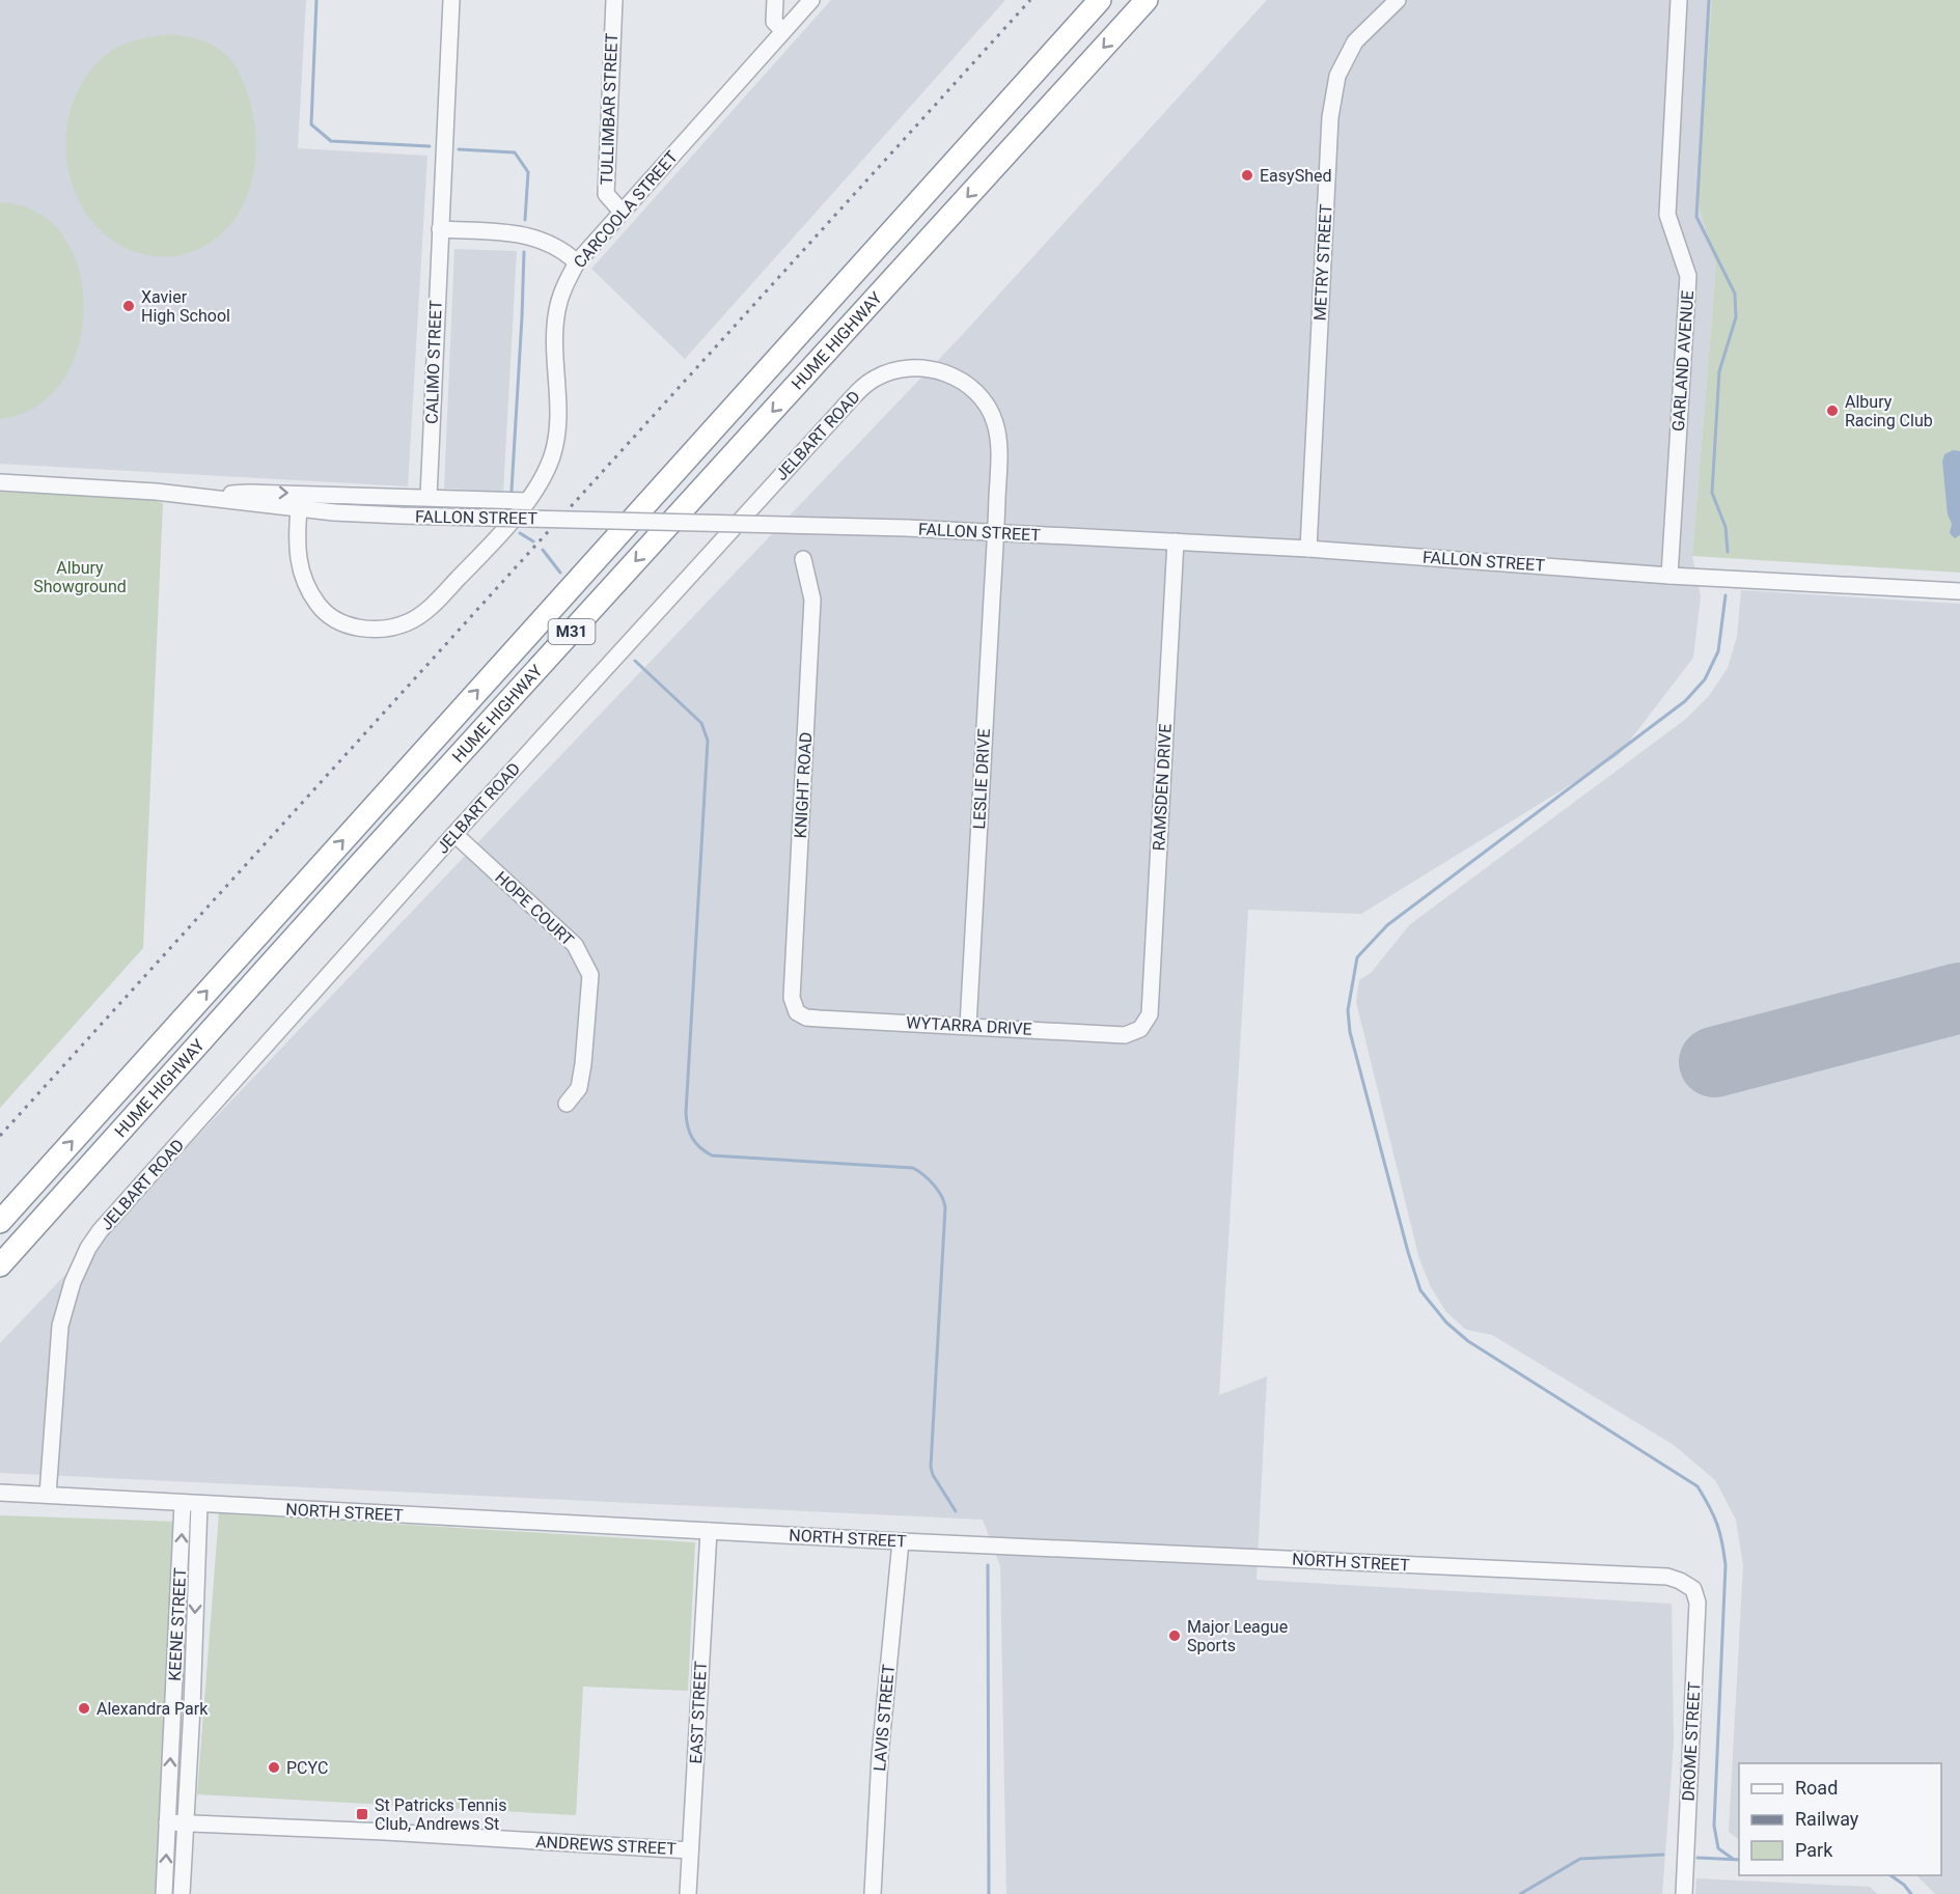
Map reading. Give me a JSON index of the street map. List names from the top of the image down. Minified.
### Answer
{"streets":{"highway":["HUME HIGHWAY","M31"],"street":["TULLIMBAR STREET","CARCOOLA STREET","METRY STREET","GARLAND AVENUE","CALIMO STREET","JELBART ROAD","FALLON STREET","LESLIE DRIVE","KNIGHT ROAD","RAMSDEN DRIVE","HOPE COURT","WYTARRA DRIVE","NORTH STREET","KEENE STREET","EAST STREET","LAVIS STREET","DROME STREET","ANDREWS STREET"]},"crossings":[["TULLIMBAR STREET","CARCOOLA STREET"],["CARCOOLA STREET","FALLON STREET"],["METRY STREET","FALLON STREET"],["GARLAND AVENUE","FALLON STREET"],["JELBART ROAD","FALLON STREET"],["JELBART ROAD","LESLIE DRIVE"],["JELBART ROAD","HOPE COURT"],["JELBART ROAD","NORTH STREET"],["FALLON STREET","LESLIE DRIVE"],["FALLON STREET","RAMSDEN DRIVE"],["LESLIE DRIVE","WYTARRA DRIVE"],["KNIGHT ROAD","WYTARRA DRIVE"],["RAMSDEN DRIVE","WYTARRA DRIVE"],["NORTH STREET","KEENE STREET"],["NORTH STREET","EAST STREET"],["NORTH STREET","LAVIS STREET"],["NORTH STREET","DROME STREET"],["KEENE STREET","ANDREWS STREET"],["EAST STREET","ANDREWS STREET"]],"parks":["Albury Showground"],"places":{"other":["EasyShed","Xavier High School","Albury Racing Club","Major League Sports","Alexandra Park","PCYC"],"transit":["St Patricks Tennis Club, Andrews St"]},"legend":["Road","Railway","Park"]}
